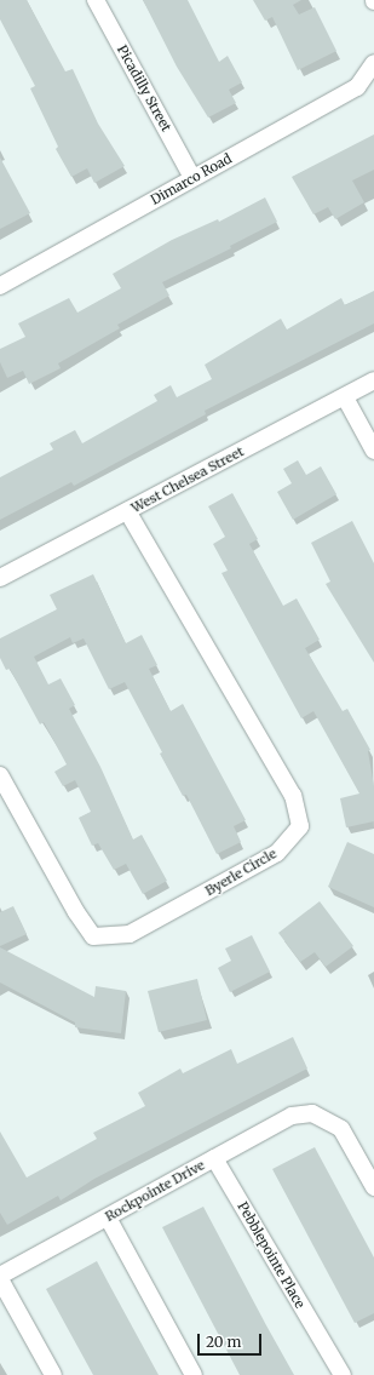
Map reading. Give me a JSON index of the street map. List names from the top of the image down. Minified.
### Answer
{"streets":{"street":["Picadilly Street","Dimarco Road","West Chelsea Street","Byerle Circle","Rockpointe Drive","Pebblepointe Place"]},"crossings":[["Picadilly Street","Dimarco Road"],["West Chelsea Street","Byerle Circle"],["Rockpointe Drive","Pebblepointe Place"]],"scale_bar":"20 m"}
